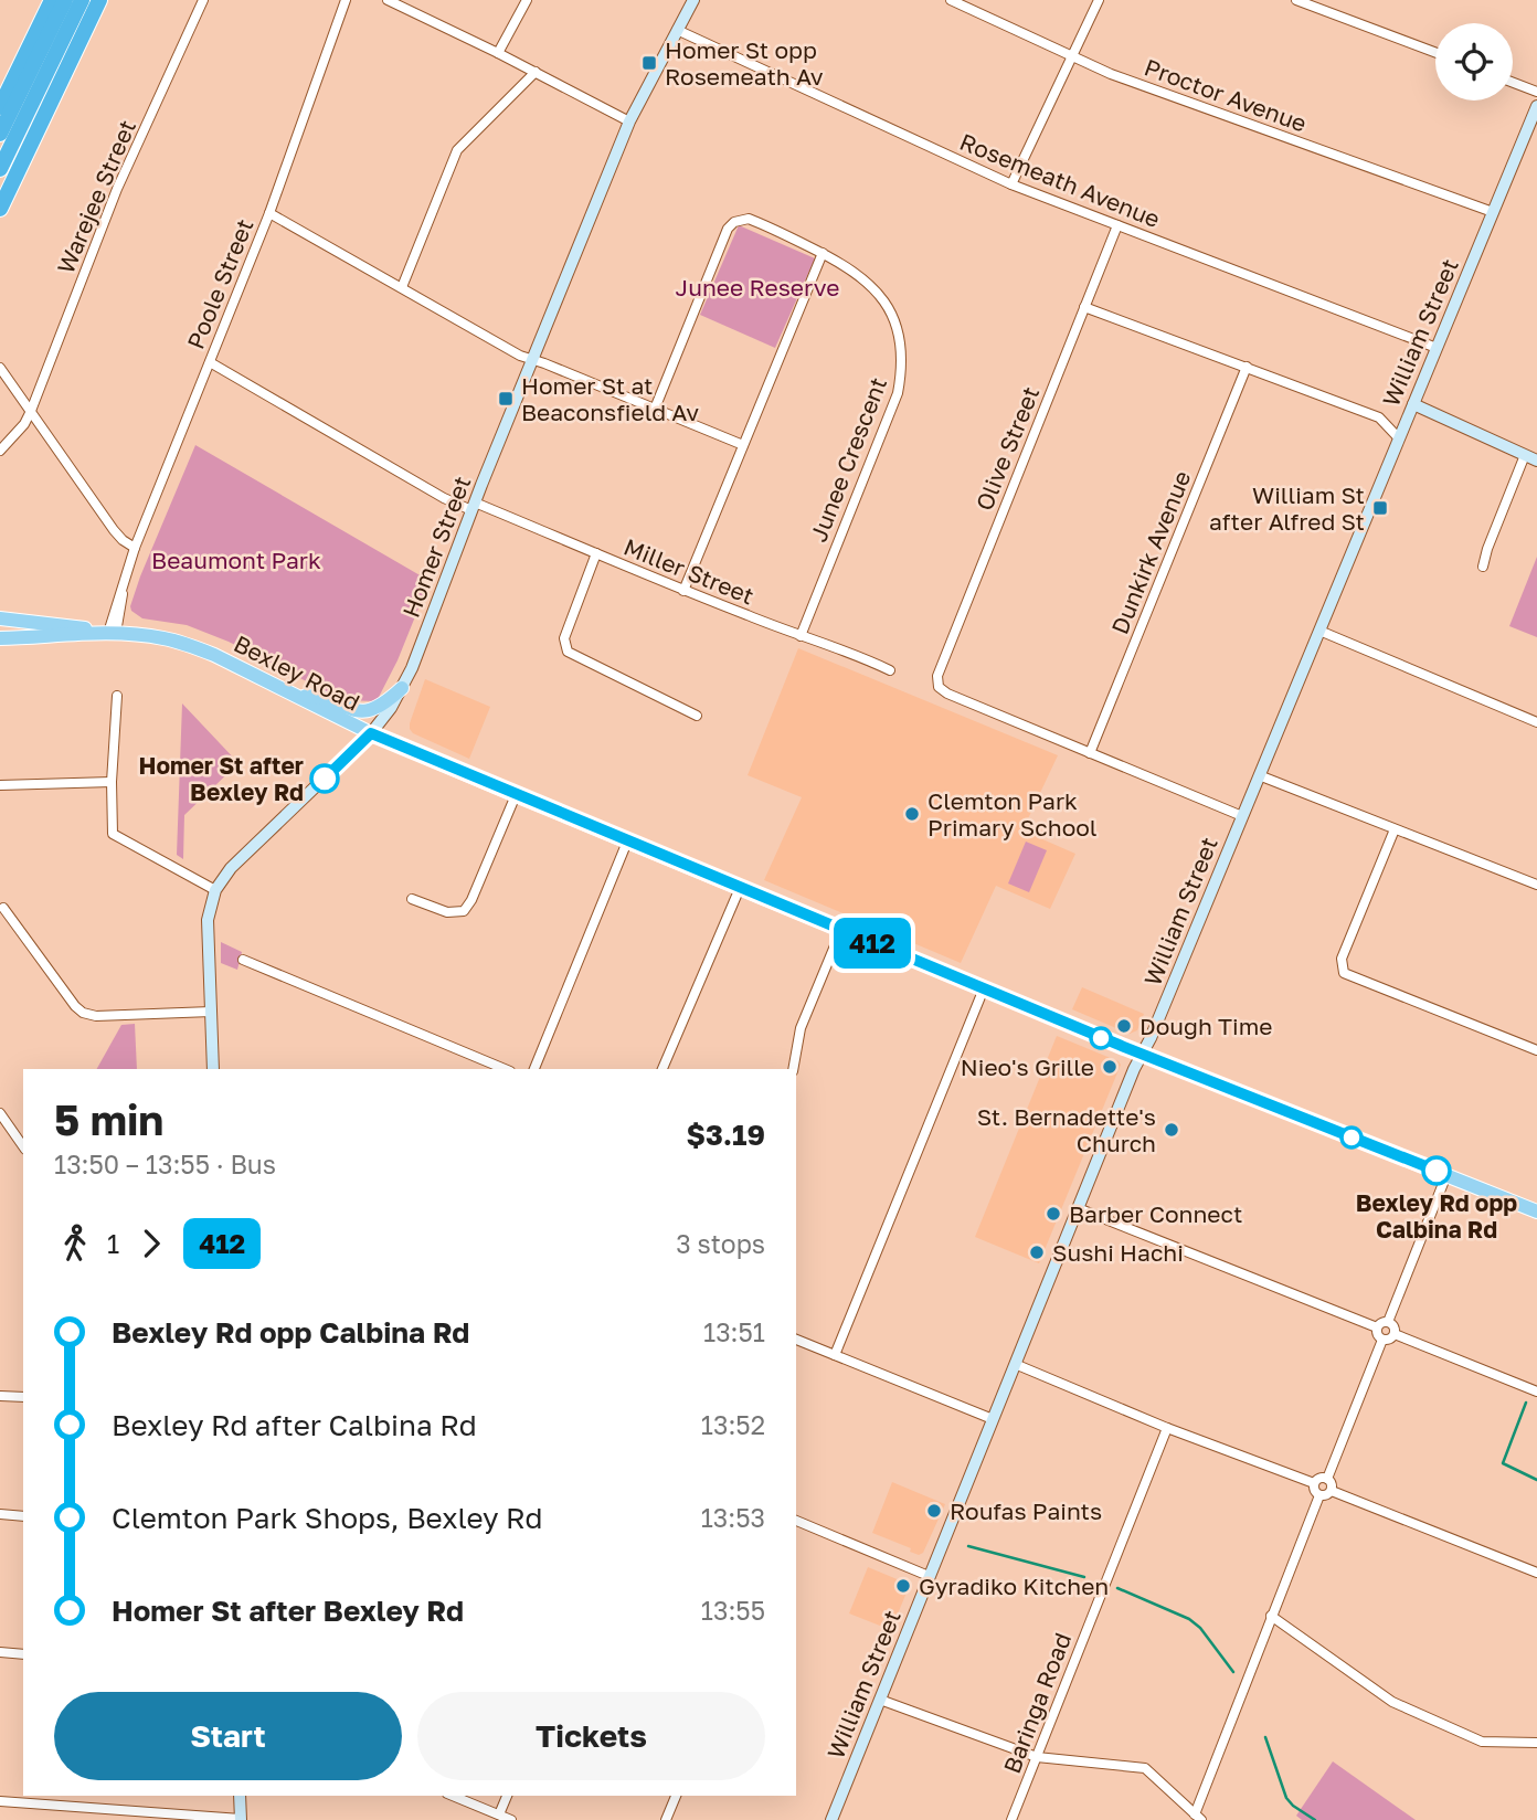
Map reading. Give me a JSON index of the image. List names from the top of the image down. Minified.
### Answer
{"streets":{"main road":["William Street","Homer Street","Bexley Road"],"street":["Proctor Avenue","Rosemeath Avenue","Warejee Street","Poole Street","Olive Street","Junee Crescent","Dunkirk Avenue","Miller Street","Baringa Road"]},"crossings":[["Proctor Avenue","William Street"],["Rosemeath Avenue","William Street"],["Rosemeath Avenue","Olive Street"],["Rosemeath Avenue","Homer Street"],["Poole Street","Miller Street"],["Poole Street","Bexley Road"],["William Street","Bexley Road"],["Olive Street","Dunkirk Avenue"],["Junee Crescent","Miller Street"],["Homer Street","Miller Street"],["Homer Street","Bexley Road"]],"parks":["Junee Reserve","Beaumont Park"],"places":{"transit":["Homer St opp Rosemeath Av","Homer St at Beaconsfield Av","William St after Alfred St"],"other":["Homer St after Bexley Rd","Clemton Park Primary School","Dough Time","Nieo's Grille","St. Bernadette's Church","Bexley Rd opp Calbina Rd","Barber Connect","Sushi Hachi","Roufas Paints","Gyradiko Kitchen"]},"lines":["bus line 412"],"page":{"on_map":"412","heading":["5 min","13:50 – 13:55 · Bus","$3.19"],"legs":["1","412","3 stops"],"list":[{"name":"Bexley Rd opp Calbina Rd","value":"13:51"},{"name":"Bexley Rd after Calbina Rd","value":"13:52"},{"name":"Clemton Park Shops, Bexley Rd","value":"13:53"},{"name":"Homer St after Bexley Rd","value":"13:55"}],"buttons":["Start","Tickets"]}}
